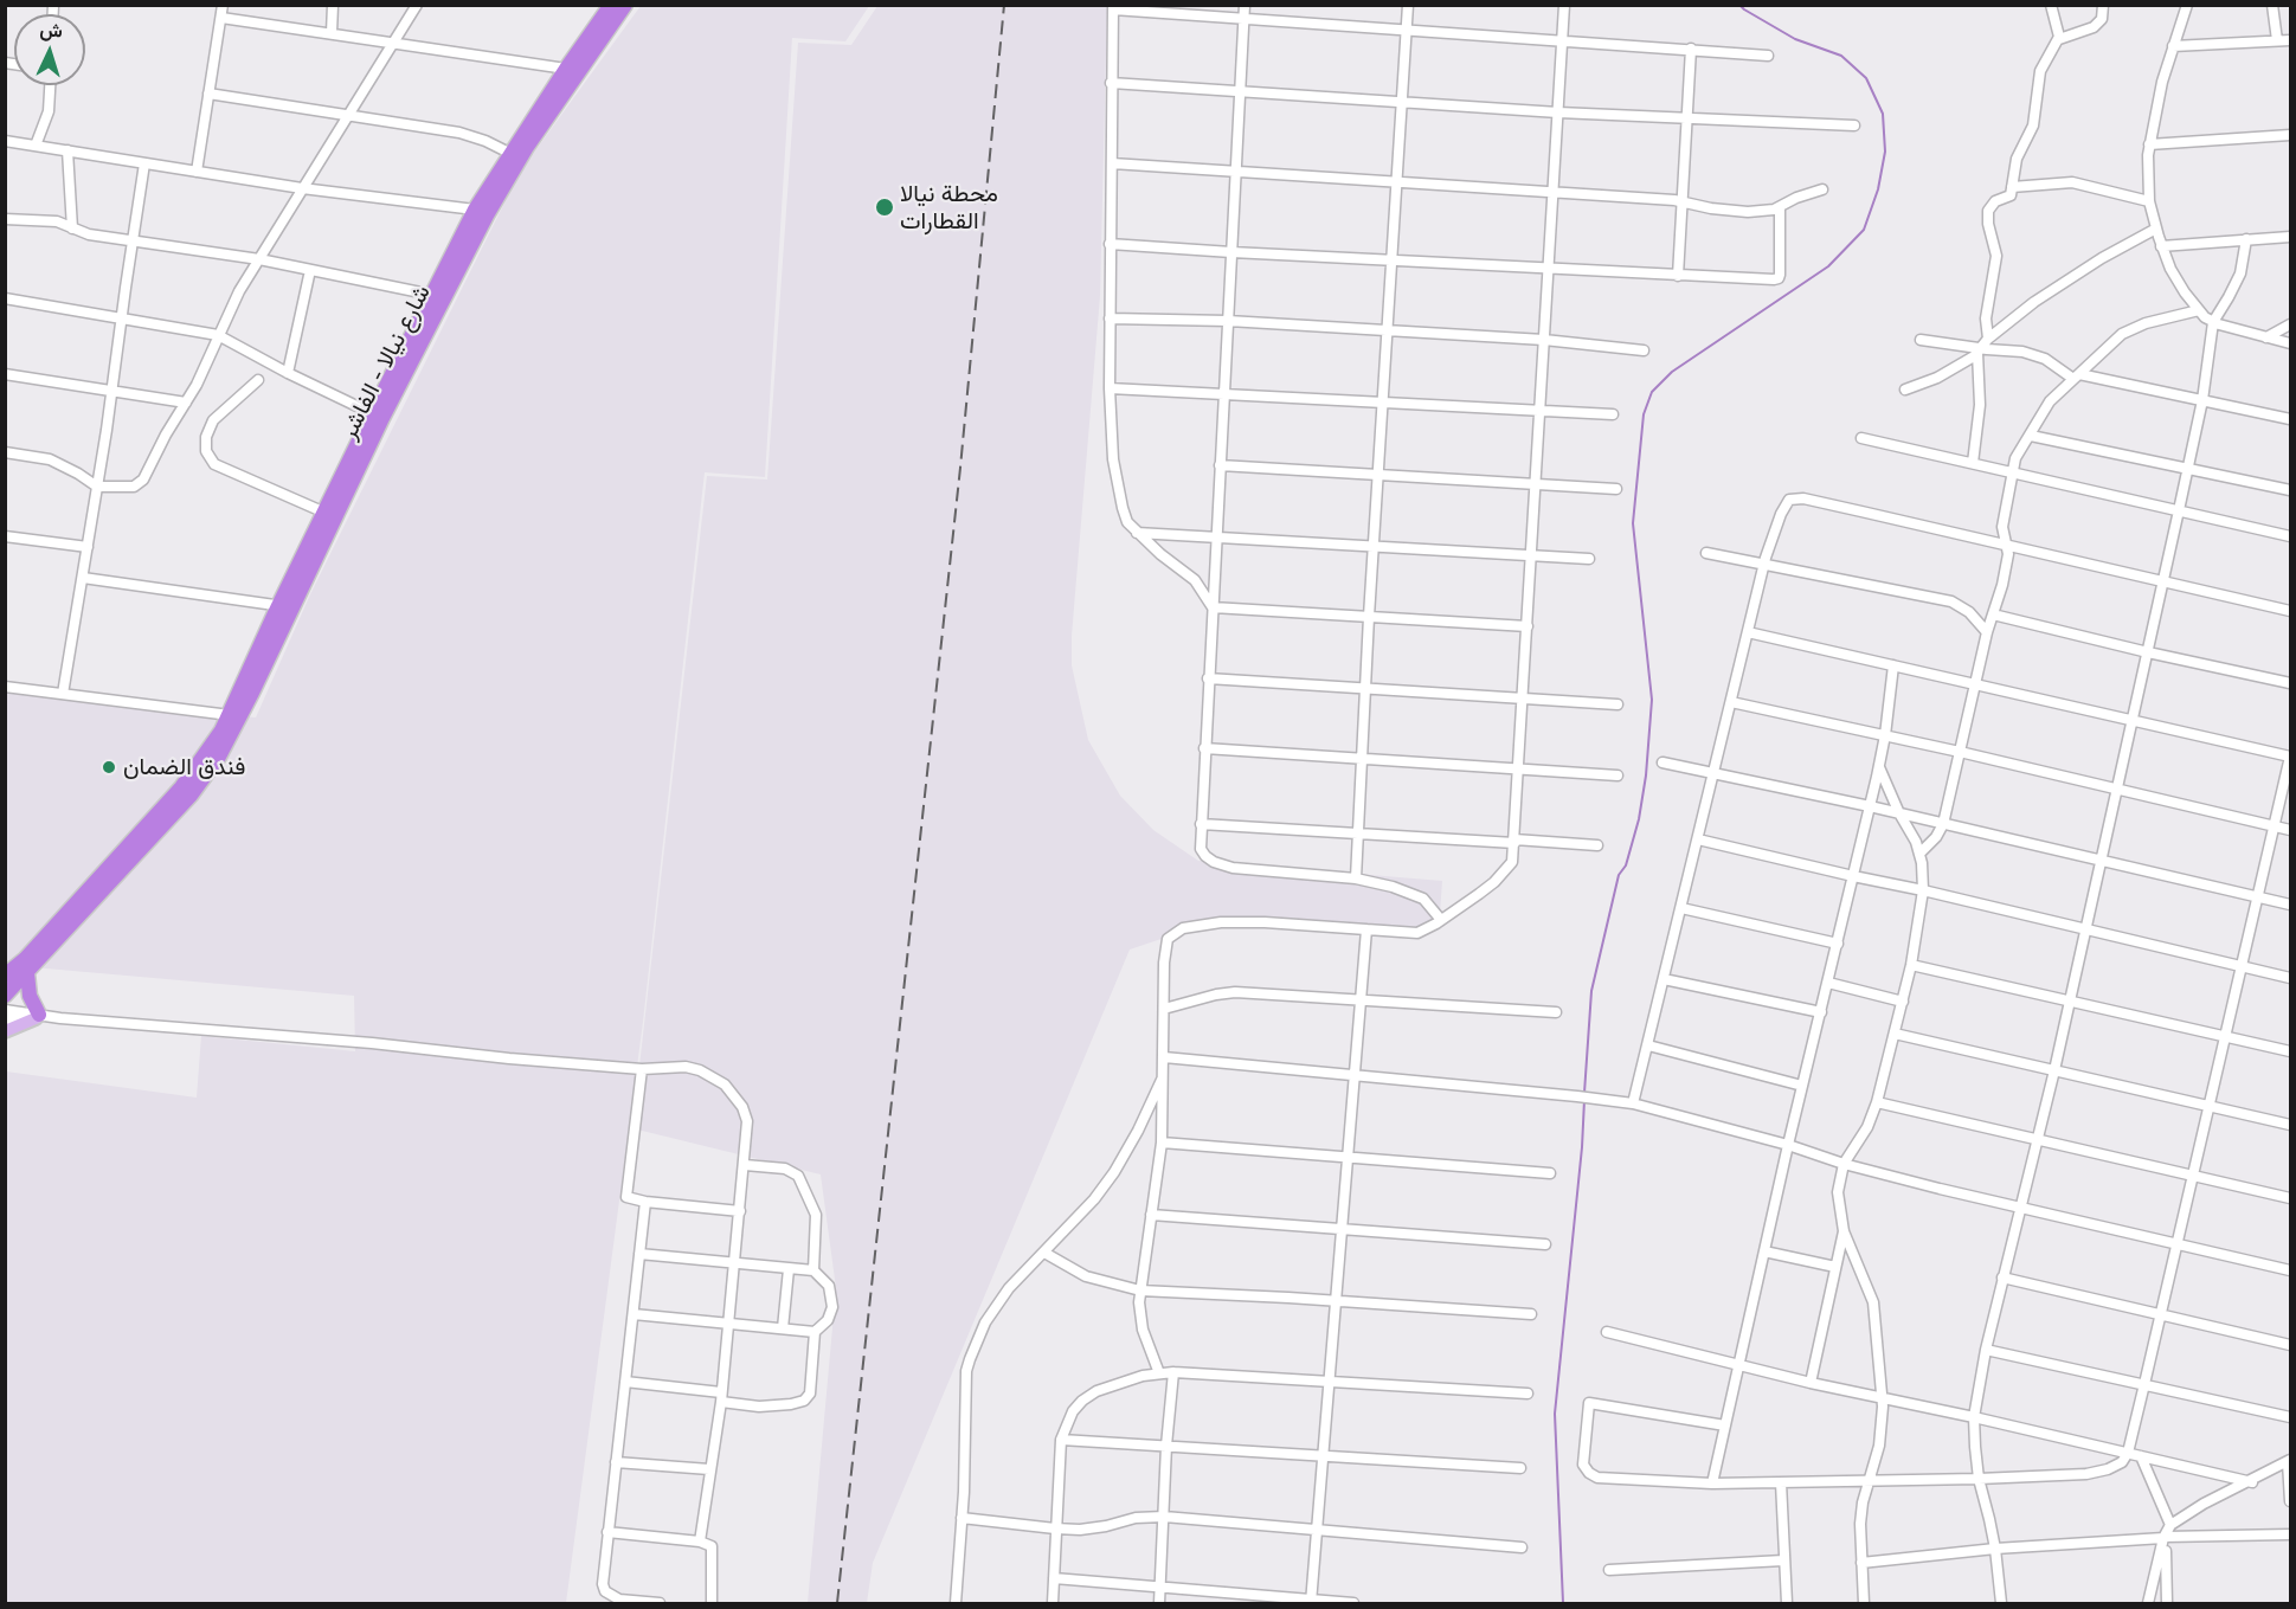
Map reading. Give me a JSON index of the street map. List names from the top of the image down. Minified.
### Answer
{"streets":{"highway":["شارع نيالا - الفاشر"]},"places":["محطة نيالا القطارات","فندق الضمان"],"north":"top"}
